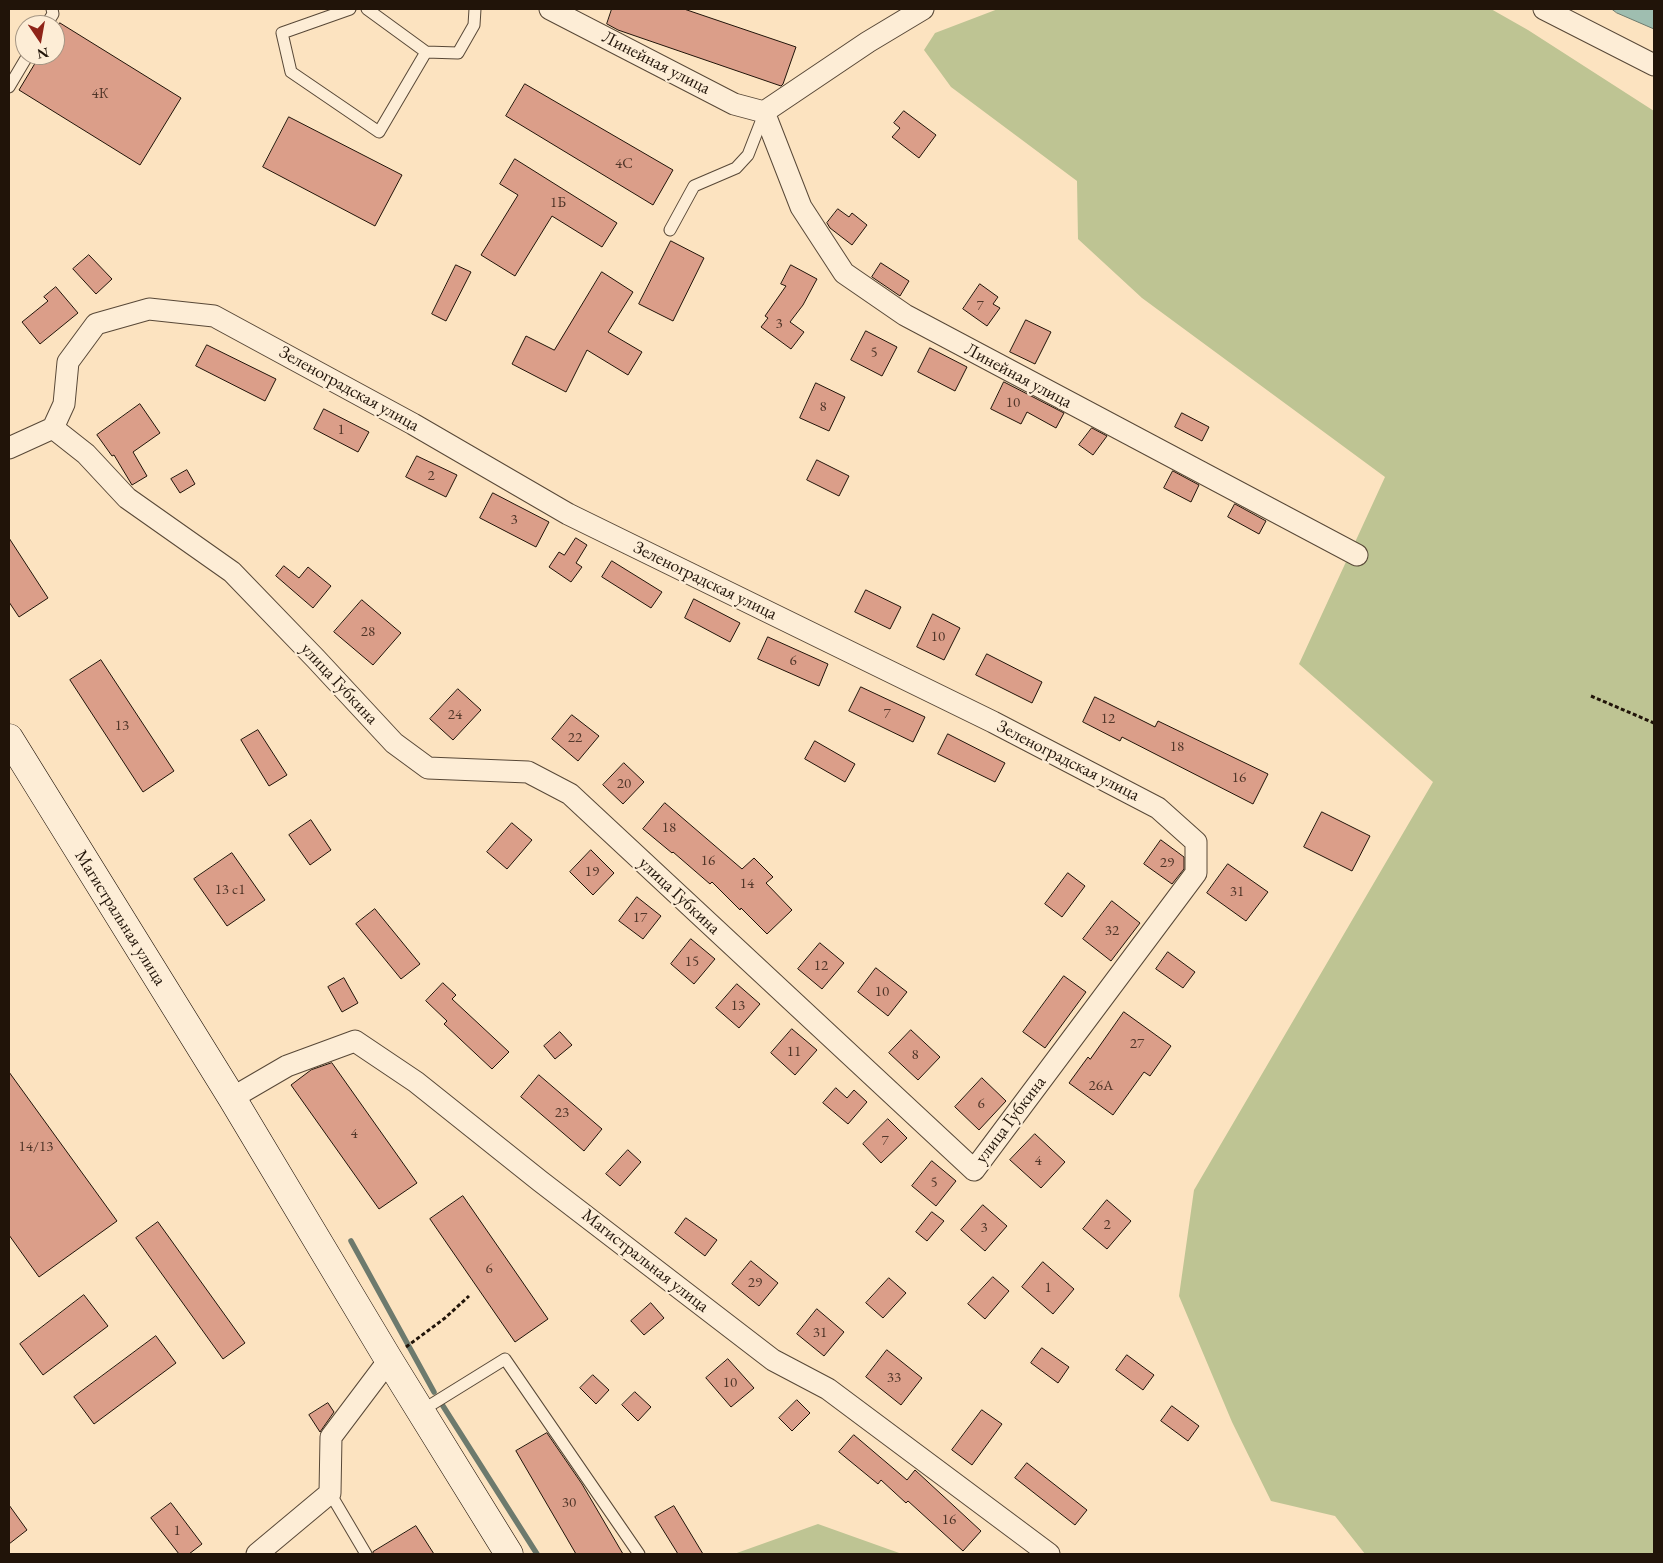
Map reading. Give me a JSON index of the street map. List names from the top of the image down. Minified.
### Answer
{"streets":{"main road":["Магистральная улица"],"street":["Линейная улица","Зеленоградская улица","улица Губкина"]},"crossings":[["Зеленоградская улица","улица Губкина"]],"house_numbers":["4К","4С","1Б","7","3","5","10","8","1","2","3","28","10","6","7","24","12","13","22","18","16","20","18","16","29","19","14","13 с1","31","17","32","15","12","10","13","27","11","8","26А","6","23","4","7","14/13","4","5","2","3","6","29","1","31","33","10","30","16","1"],"north":"bottom"}
